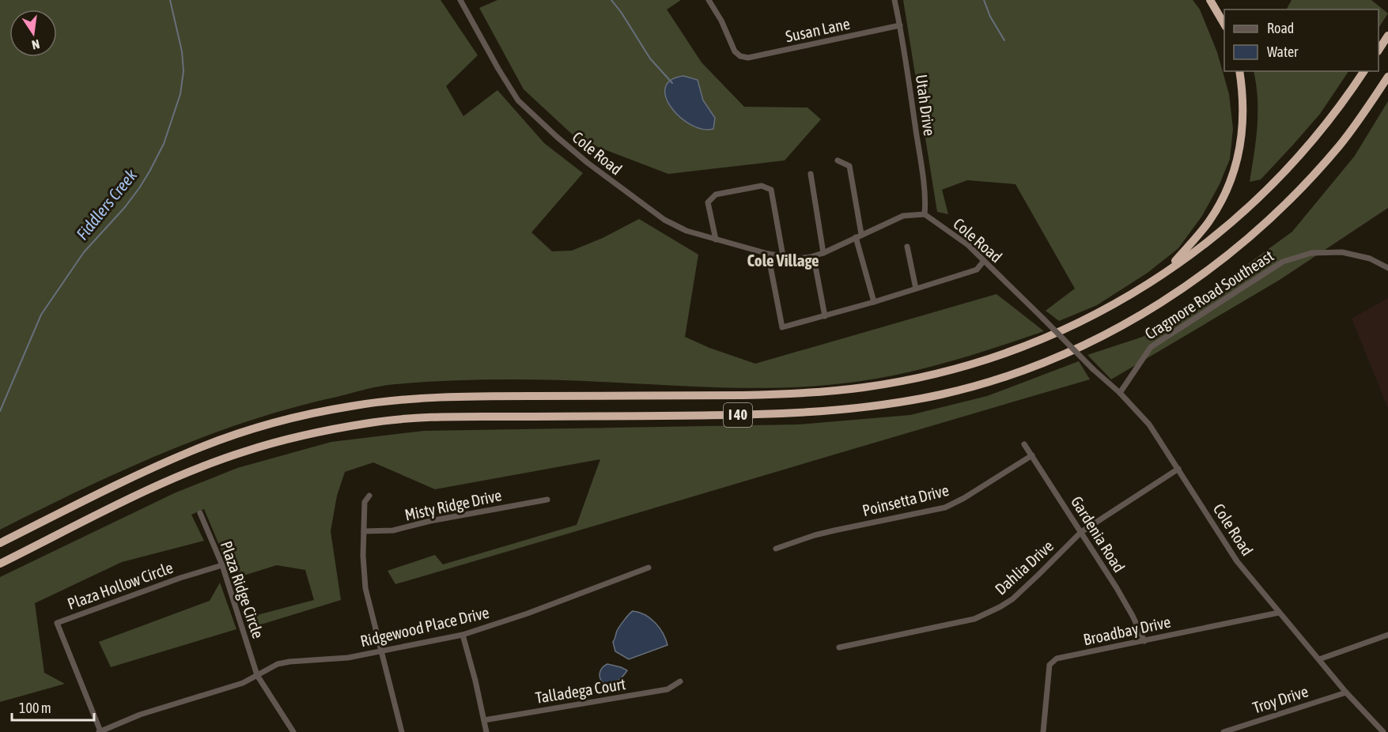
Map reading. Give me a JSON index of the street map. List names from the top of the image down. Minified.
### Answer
{"streets":{"highway":["I 40"],"street":["Susan Lane","Utah Drive","Cole Road","Cragmore Road Southeast","Poinsetta Drive","Misty Ridge Drive","Gardenia Road","Dahlia Drive","Plaza Hollow Circle","Plaza Ridge Circle","Ridgewood Place Drive","Broadbay Drive","Talladega Court","Troy Drive"]},"crossings":[["Susan Lane","Utah Drive"],["Utah Drive","Cole Road"],["Cole Road","Cragmore Road Southeast"],["Cole Road","Dahlia Drive"],["Cole Road","Broadbay Drive"],["Cole Road","Troy Drive"],["Poinsetta Drive","Gardenia Road"],["Gardenia Road","Dahlia Drive"],["Gardenia Road","Broadbay Drive"],["Plaza Hollow Circle","Plaza Ridge Circle"],["Plaza Hollow Circle","Ridgewood Place Drive"],["Plaza Ridge Circle","Ridgewood Place Drive"]],"districts":["Cole Village"],"water":["Fiddlers Creek"],"legend":["Road","Water"],"scale_bar":"100 m","north":"bottom"}
